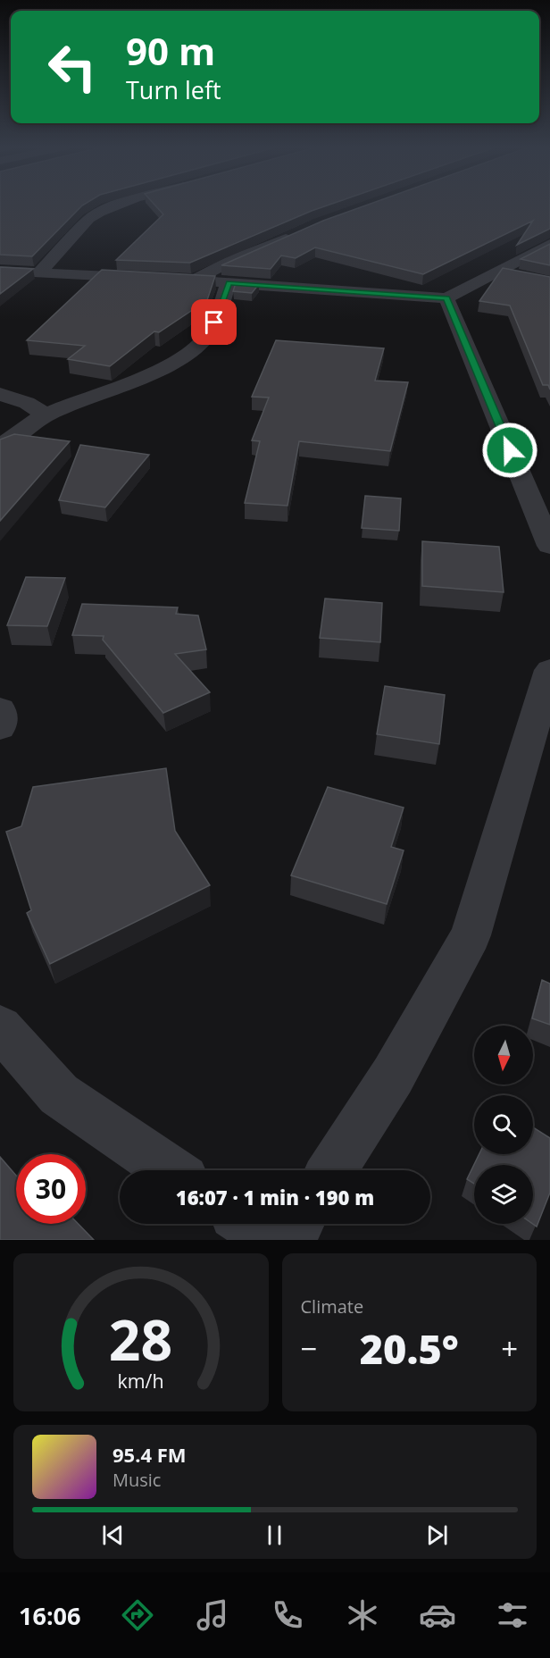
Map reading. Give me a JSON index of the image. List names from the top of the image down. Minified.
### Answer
{"north":"bottom","page":{"turn":["90 m","Turn left"],"limit":"30","trip":"16:07 · 1 min · 190 m","tile":"Climate","heat":["−","20.5°","+"],"song":["95.4 FM","Music"],"tabs":"16:06","gauge":["28","km/h"]}}
